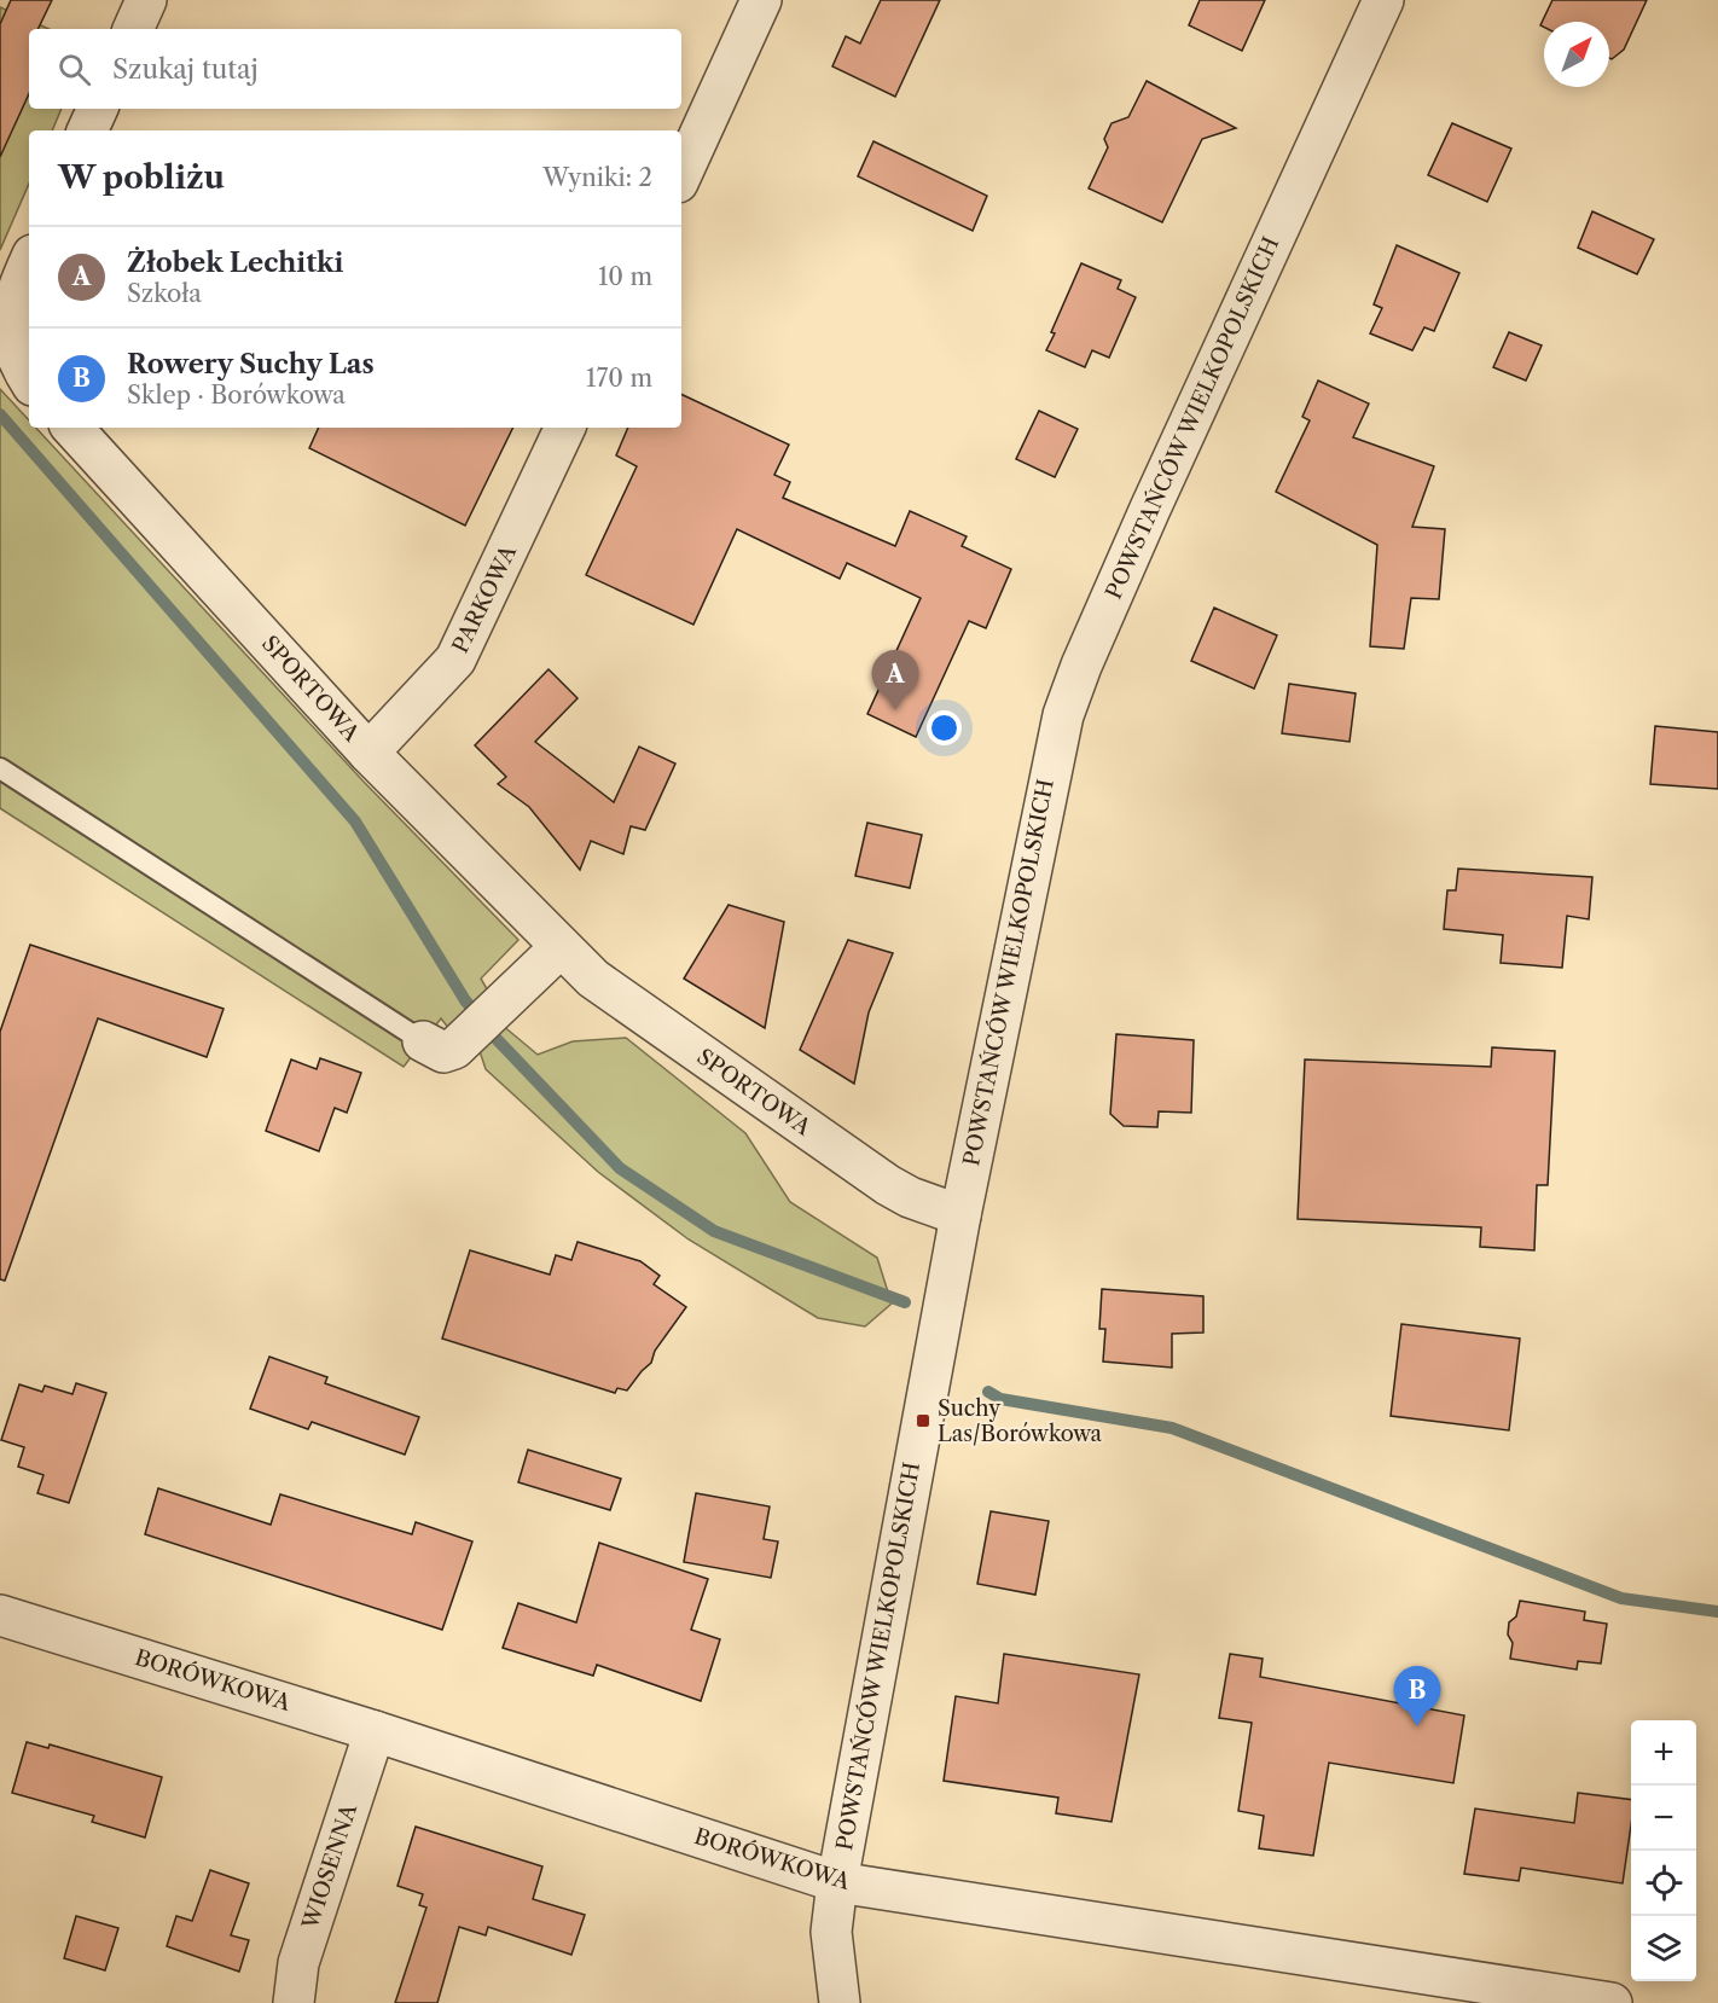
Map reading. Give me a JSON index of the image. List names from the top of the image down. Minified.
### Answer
{"streets":{"street":["POWSTAŃCÓW WIELKOPOLSKICH","PARKOWA","SPORTOWA","BORÓWKOWA","WIOSENNA"]},"crossings":[["POWSTAŃCÓW WIELKOPOLSKICH","SPORTOWA"],["POWSTAŃCÓW WIELKOPOLSKICH","BORÓWKOWA"],["PARKOWA","SPORTOWA"],["BORÓWKOWA","WIOSENNA"]],"places":{"transit":["Suchy Las/Borówkowa"]},"north":"top right","page":{"search":"Szukaj tutaj","heading":["W pobliżu","Wyniki: 2"],"list":[{"mark":"A","name":"Żłobek Lechitki","note":"Szkoła","value":"10 m"},{"mark":"B","name":"Rowery Suchy Las","note":"Sklep · Borówkowa","value":"170 m"}],"pins":["A","B"],"map_buttons":["+","−"]}}
